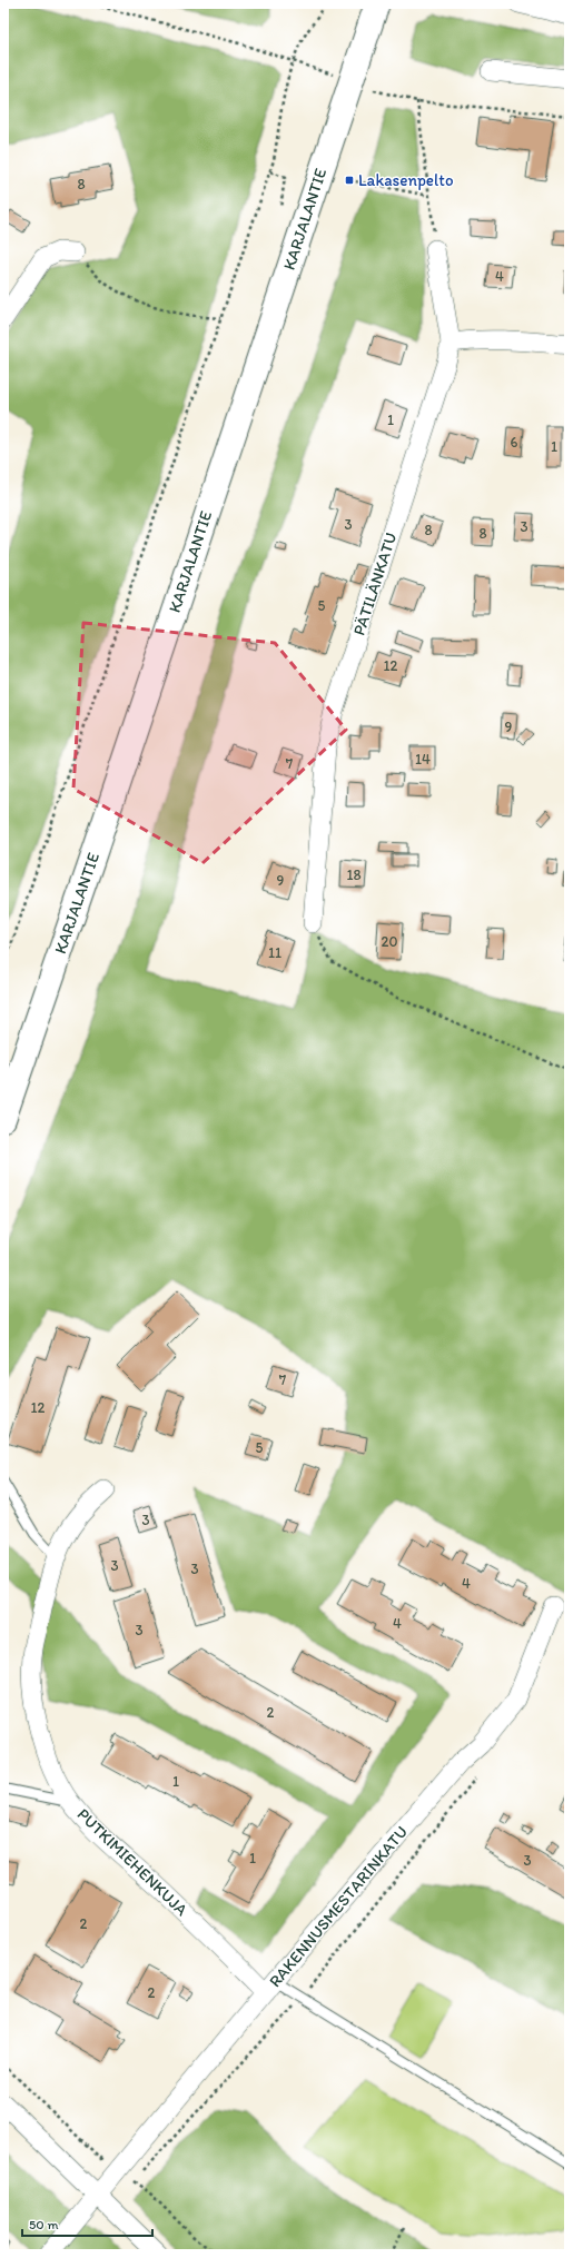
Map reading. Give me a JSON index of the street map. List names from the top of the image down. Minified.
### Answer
{"streets":{"main road":["KARJALANTIE"],"street":["PÄTILÄNKATU","PUTKIMIEHENKUJA","RAKENNUSMESTARINKATU"]},"crossings":[["PUTKIMIEHENKUJA","RAKENNUSMESTARINKATU"]],"places":{"transit":["Lakasenpelto"]},"house_numbers":["8","4","1","6","1","3","3","8","8","5","12","9","14","7","18","9","20","11","7","12","5","3","3","3","4","4","3","2","1","1","3","2","2"],"scale_bar":"50 m"}
